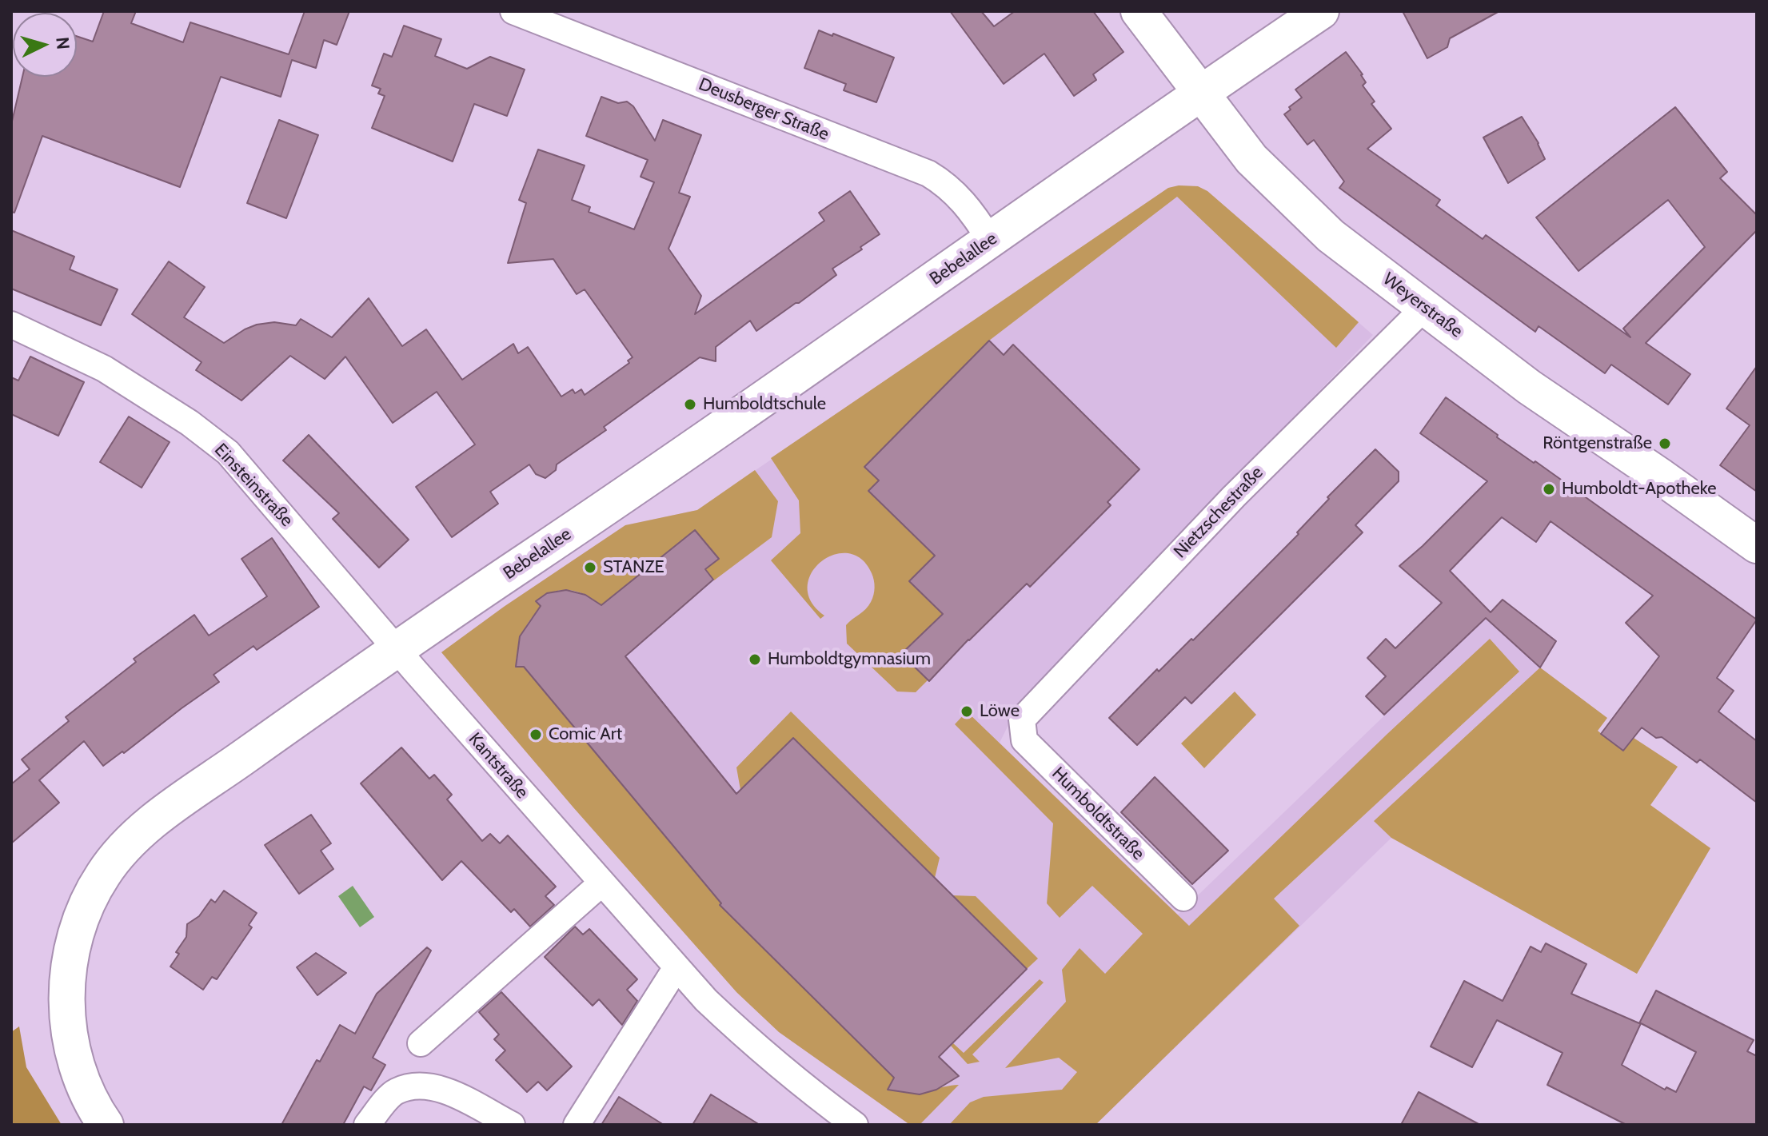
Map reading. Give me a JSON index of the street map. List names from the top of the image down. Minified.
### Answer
{"streets":{"main road":["Bebelallee","Weyerstraße"],"street":["Deusberger Straße","Einsteinstraße","Nietzschestraße","Kantstraße","Humboldtstraße"]},"crossings":[["Deusberger Straße","Bebelallee"],["Bebelallee","Weyerstraße"],["Bebelallee","Einsteinstraße"],["Bebelallee","Kantstraße"],["Weyerstraße","Nietzschestraße"],["Einsteinstraße","Kantstraße"],["Nietzschestraße","Humboldtstraße"]],"places":["Humboldtschule","Röntgenstraße","Humboldt-Apotheke","STANZE","Humboldtgymnasium","Löwe","Comic Art"],"north":"right"}
